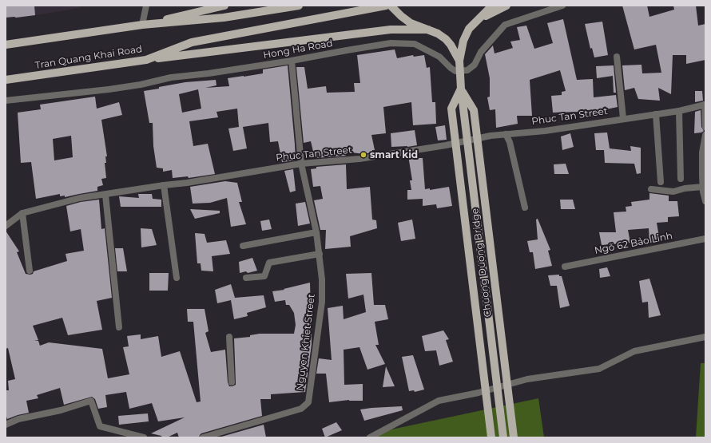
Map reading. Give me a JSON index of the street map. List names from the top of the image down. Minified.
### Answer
{"streets":{"main road":["Tran Quang Khai Road","Chuong Duong Bridge"],"street":["Hong Ha Road","Phuc Tan Street","Ngõ 62 Bảo Linh","Nguyen Khiet Street"]},"crossings":[["Hong Ha Road","Nguyen Khiet Street"],["Phuc Tan Street","Nguyen Khiet Street"]],"places":["smart kid"]}
